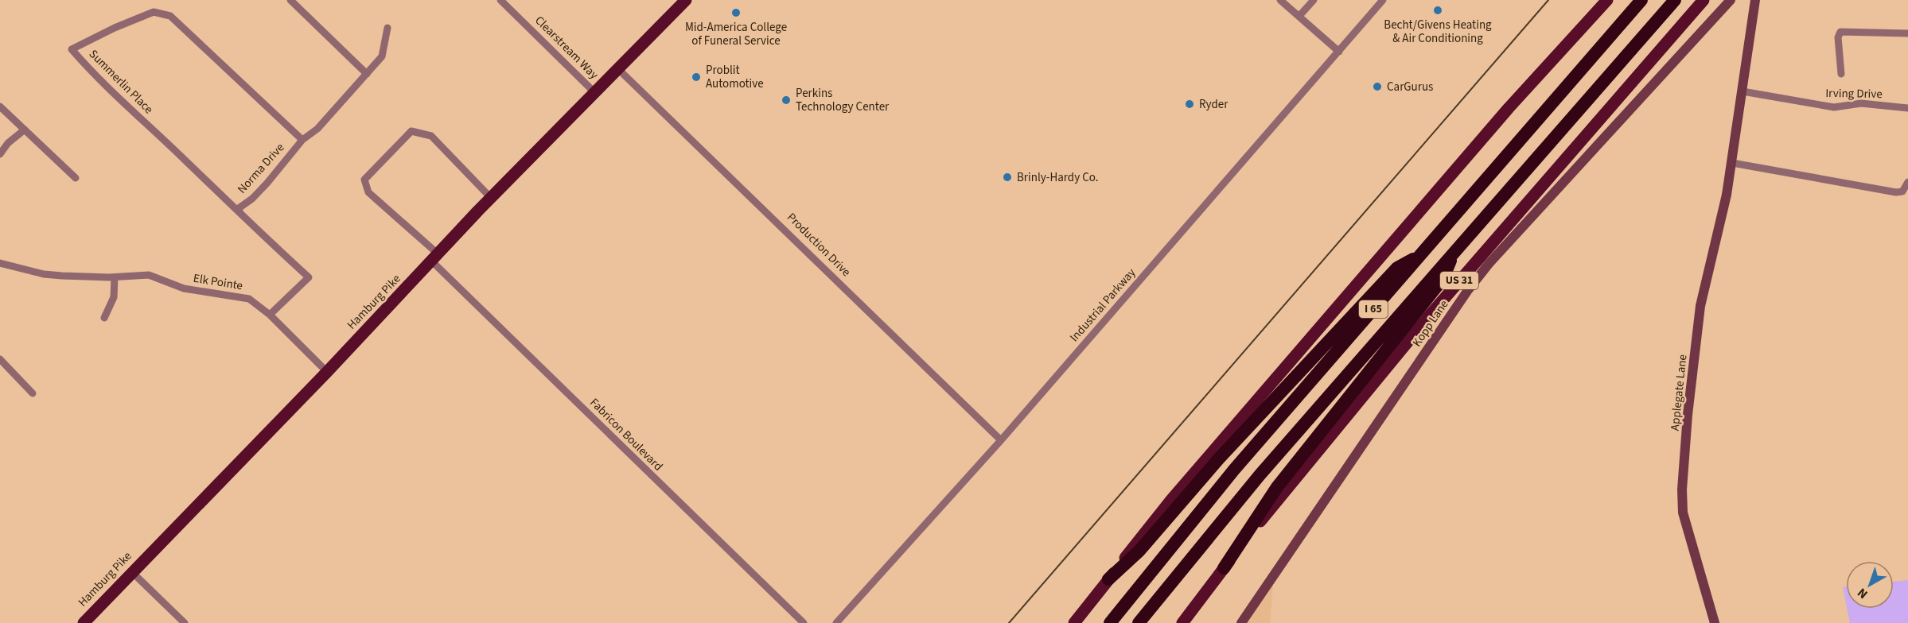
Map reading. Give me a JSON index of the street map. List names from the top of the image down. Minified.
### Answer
{"streets":{"highway":["I 65"],"main road":["US 31","Hamburg Pike"],"street":["Clearstream Way","Summerlin Place","Irving Drive","Norma Drive","Production Drive","Elk Pointe","Industrial Parkway","Kopp Lane","Applegate Lane","Fabricon Boulevard"]},"crossings":[["Clearstream Way","Hamburg Pike"],["Summerlin Place","Norma Drive"],["Irving Drive","Applegate Lane"],["Norma Drive","Elk Pointe"],["Production Drive","Hamburg Pike"],["Production Drive","Industrial Parkway"],["Elk Pointe","Hamburg Pike"],["Hamburg Pike","Fabricon Boulevard"]],"places":["Becht/Givens Heating & Air Conditioning","Mid-America College of Funeral Service","Problit Automotive","CarGurus","Perkins Technology Center","Ryder","Brinly-Hardy Co."],"north":"bottom left"}
